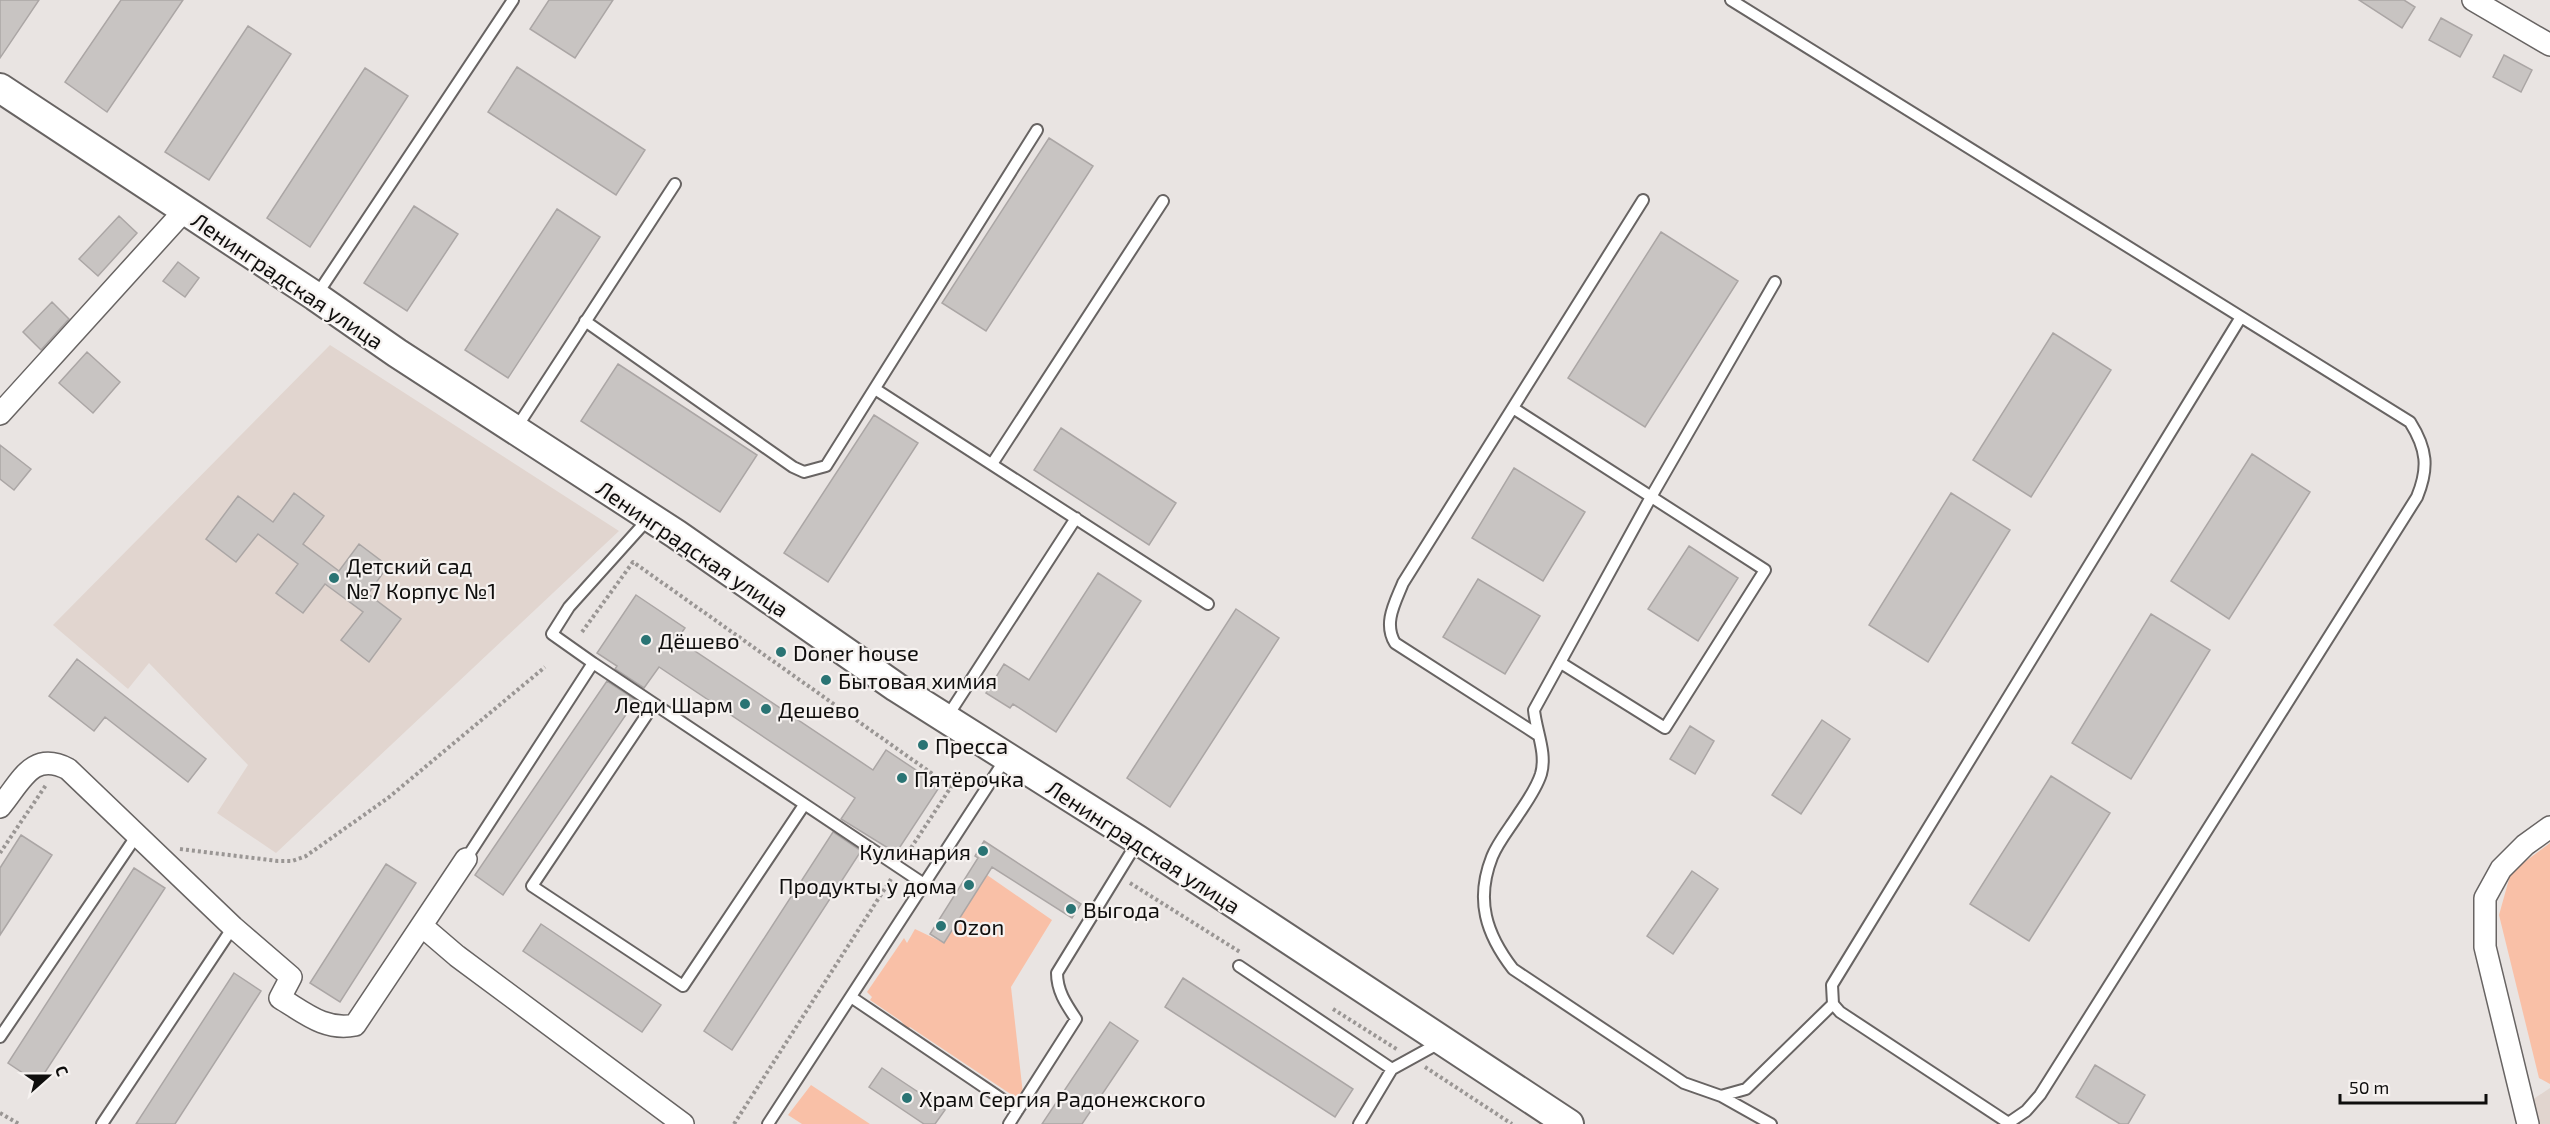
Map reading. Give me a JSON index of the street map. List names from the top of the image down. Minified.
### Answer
{"streets":{"street":["Ленинградская улица"]},"places":["Детский сад №7 Корпус №1","Дёшево","Doner house","Бытовая химия","Леди Шарм","Дешево","Пресса","Пятёрочка","Кулинария","Продукты у дома","Выгода","Ozon","Храм Сергия Радонежского"],"scale_bar":"50 m","north":"right"}
